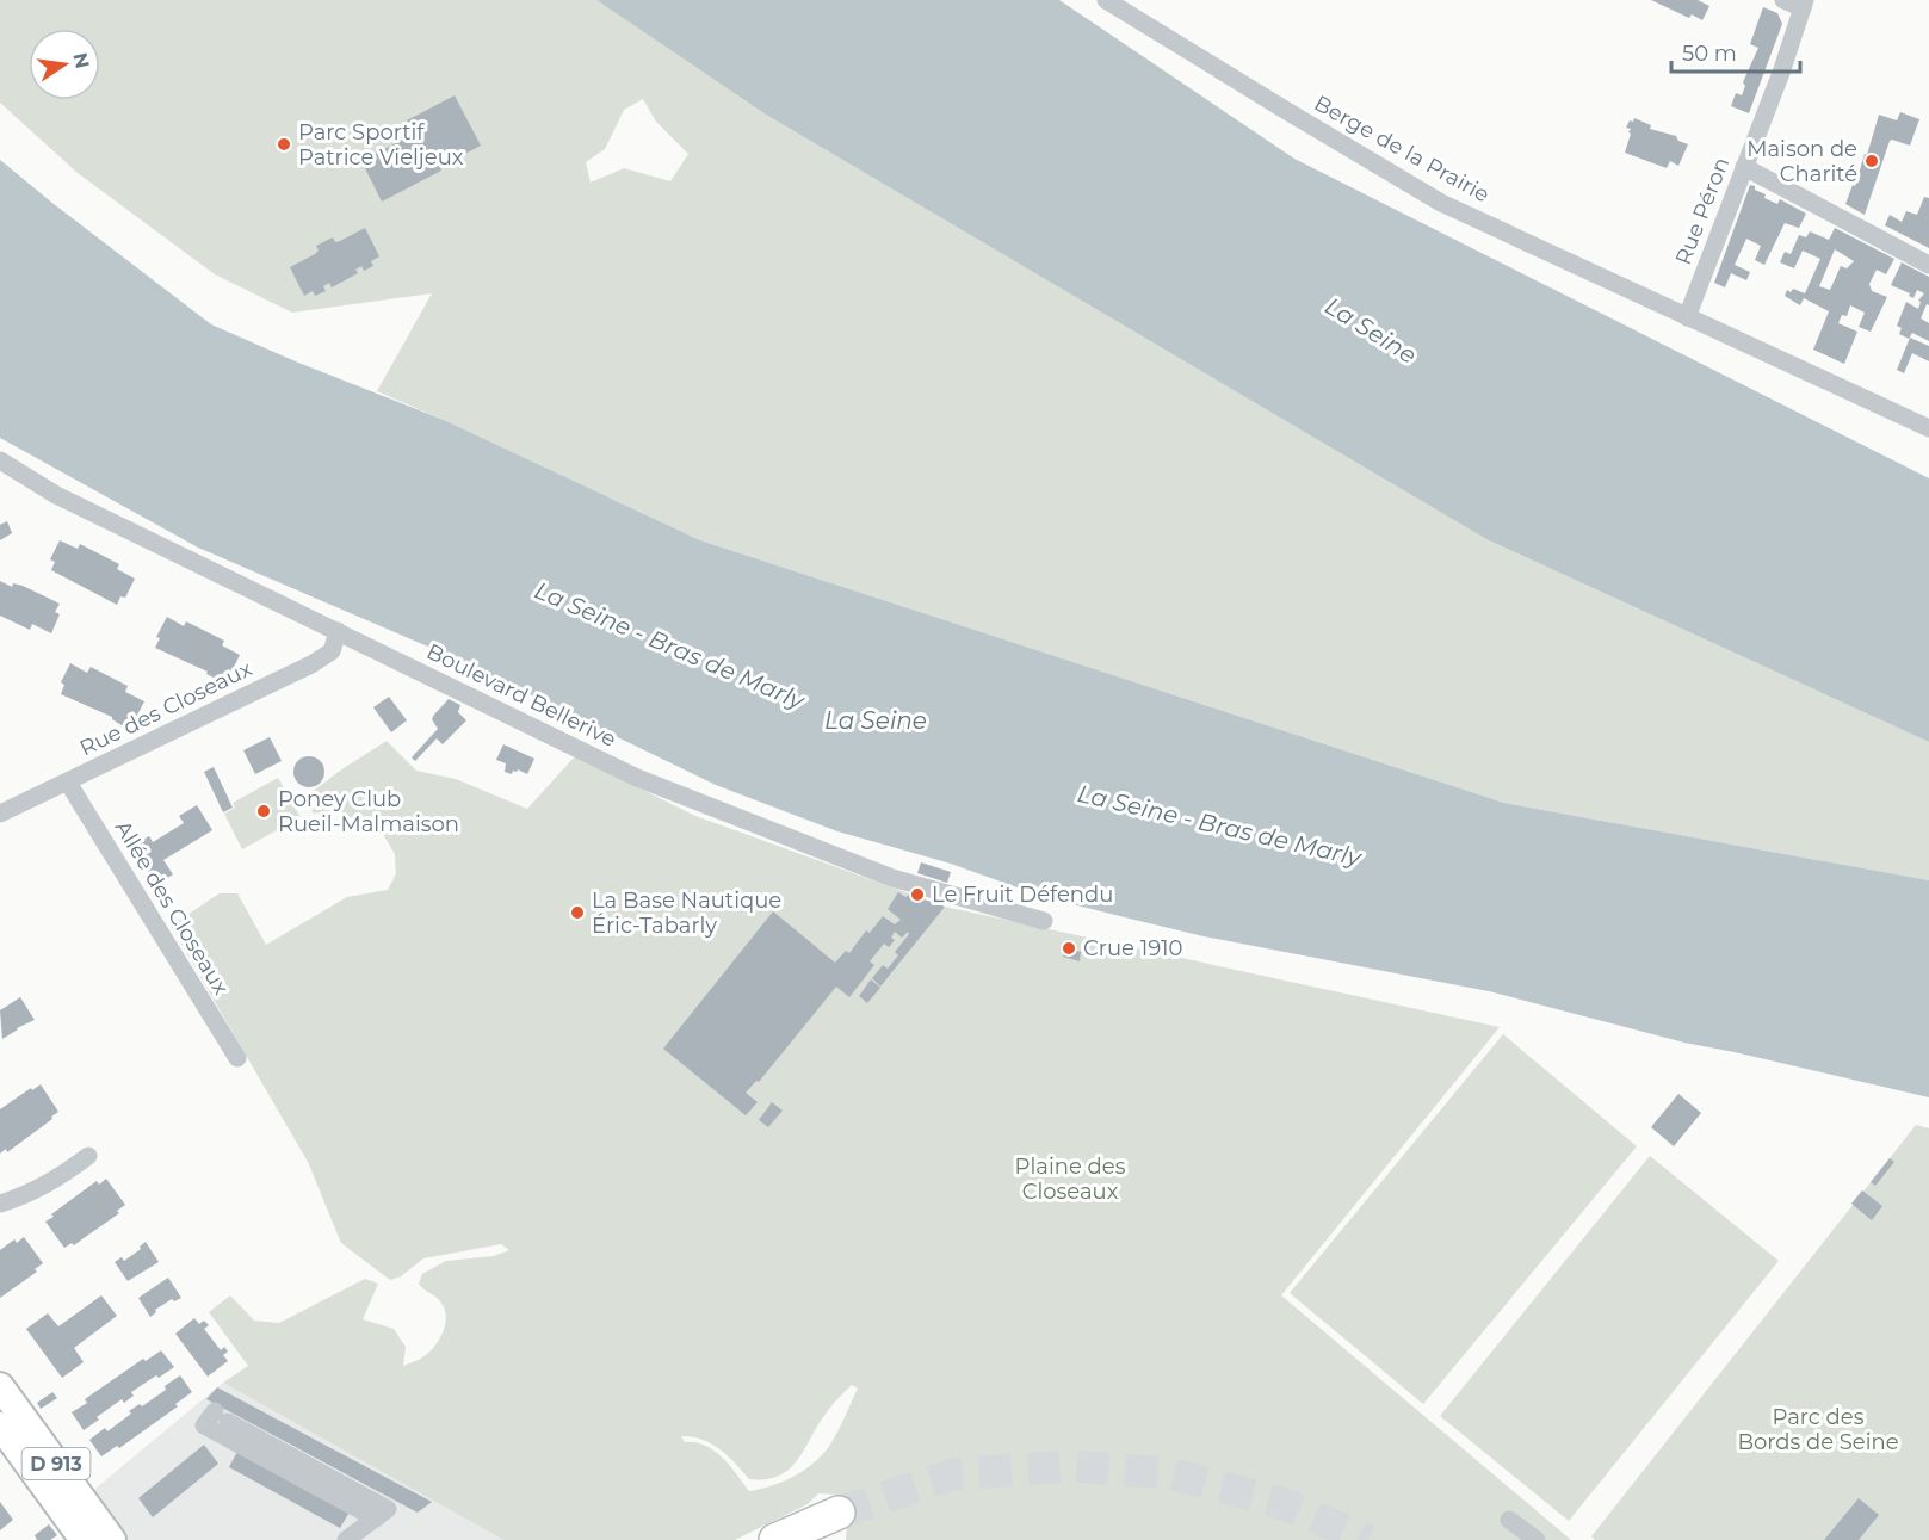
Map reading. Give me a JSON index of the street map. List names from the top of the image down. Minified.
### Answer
{"streets":{"main road":["D 913"],"street":["Berge de la Prairie","Rue Péron","Boulevard Bellerive","Rue des Closeaux","Allée des Closeaux"]},"crossings":[["Berge de la Prairie","Rue Péron"],["Boulevard Bellerive","Rue des Closeaux"],["Rue des Closeaux","Allée des Closeaux"]],"water":["La Seine","La Seine - Bras de Marly"],"parks":["Plaine des Closeaux","Parc des Bords de Seine"],"places":["Parc Sportif Patrice Vieljeux","Maison de Charité","Poney Club Rueil-Malmaison","Le Fruit Défendu","La Base Nautique Éric-Tabarly","Crue 1910"],"scale_bar":"50 m","north":"right"}
